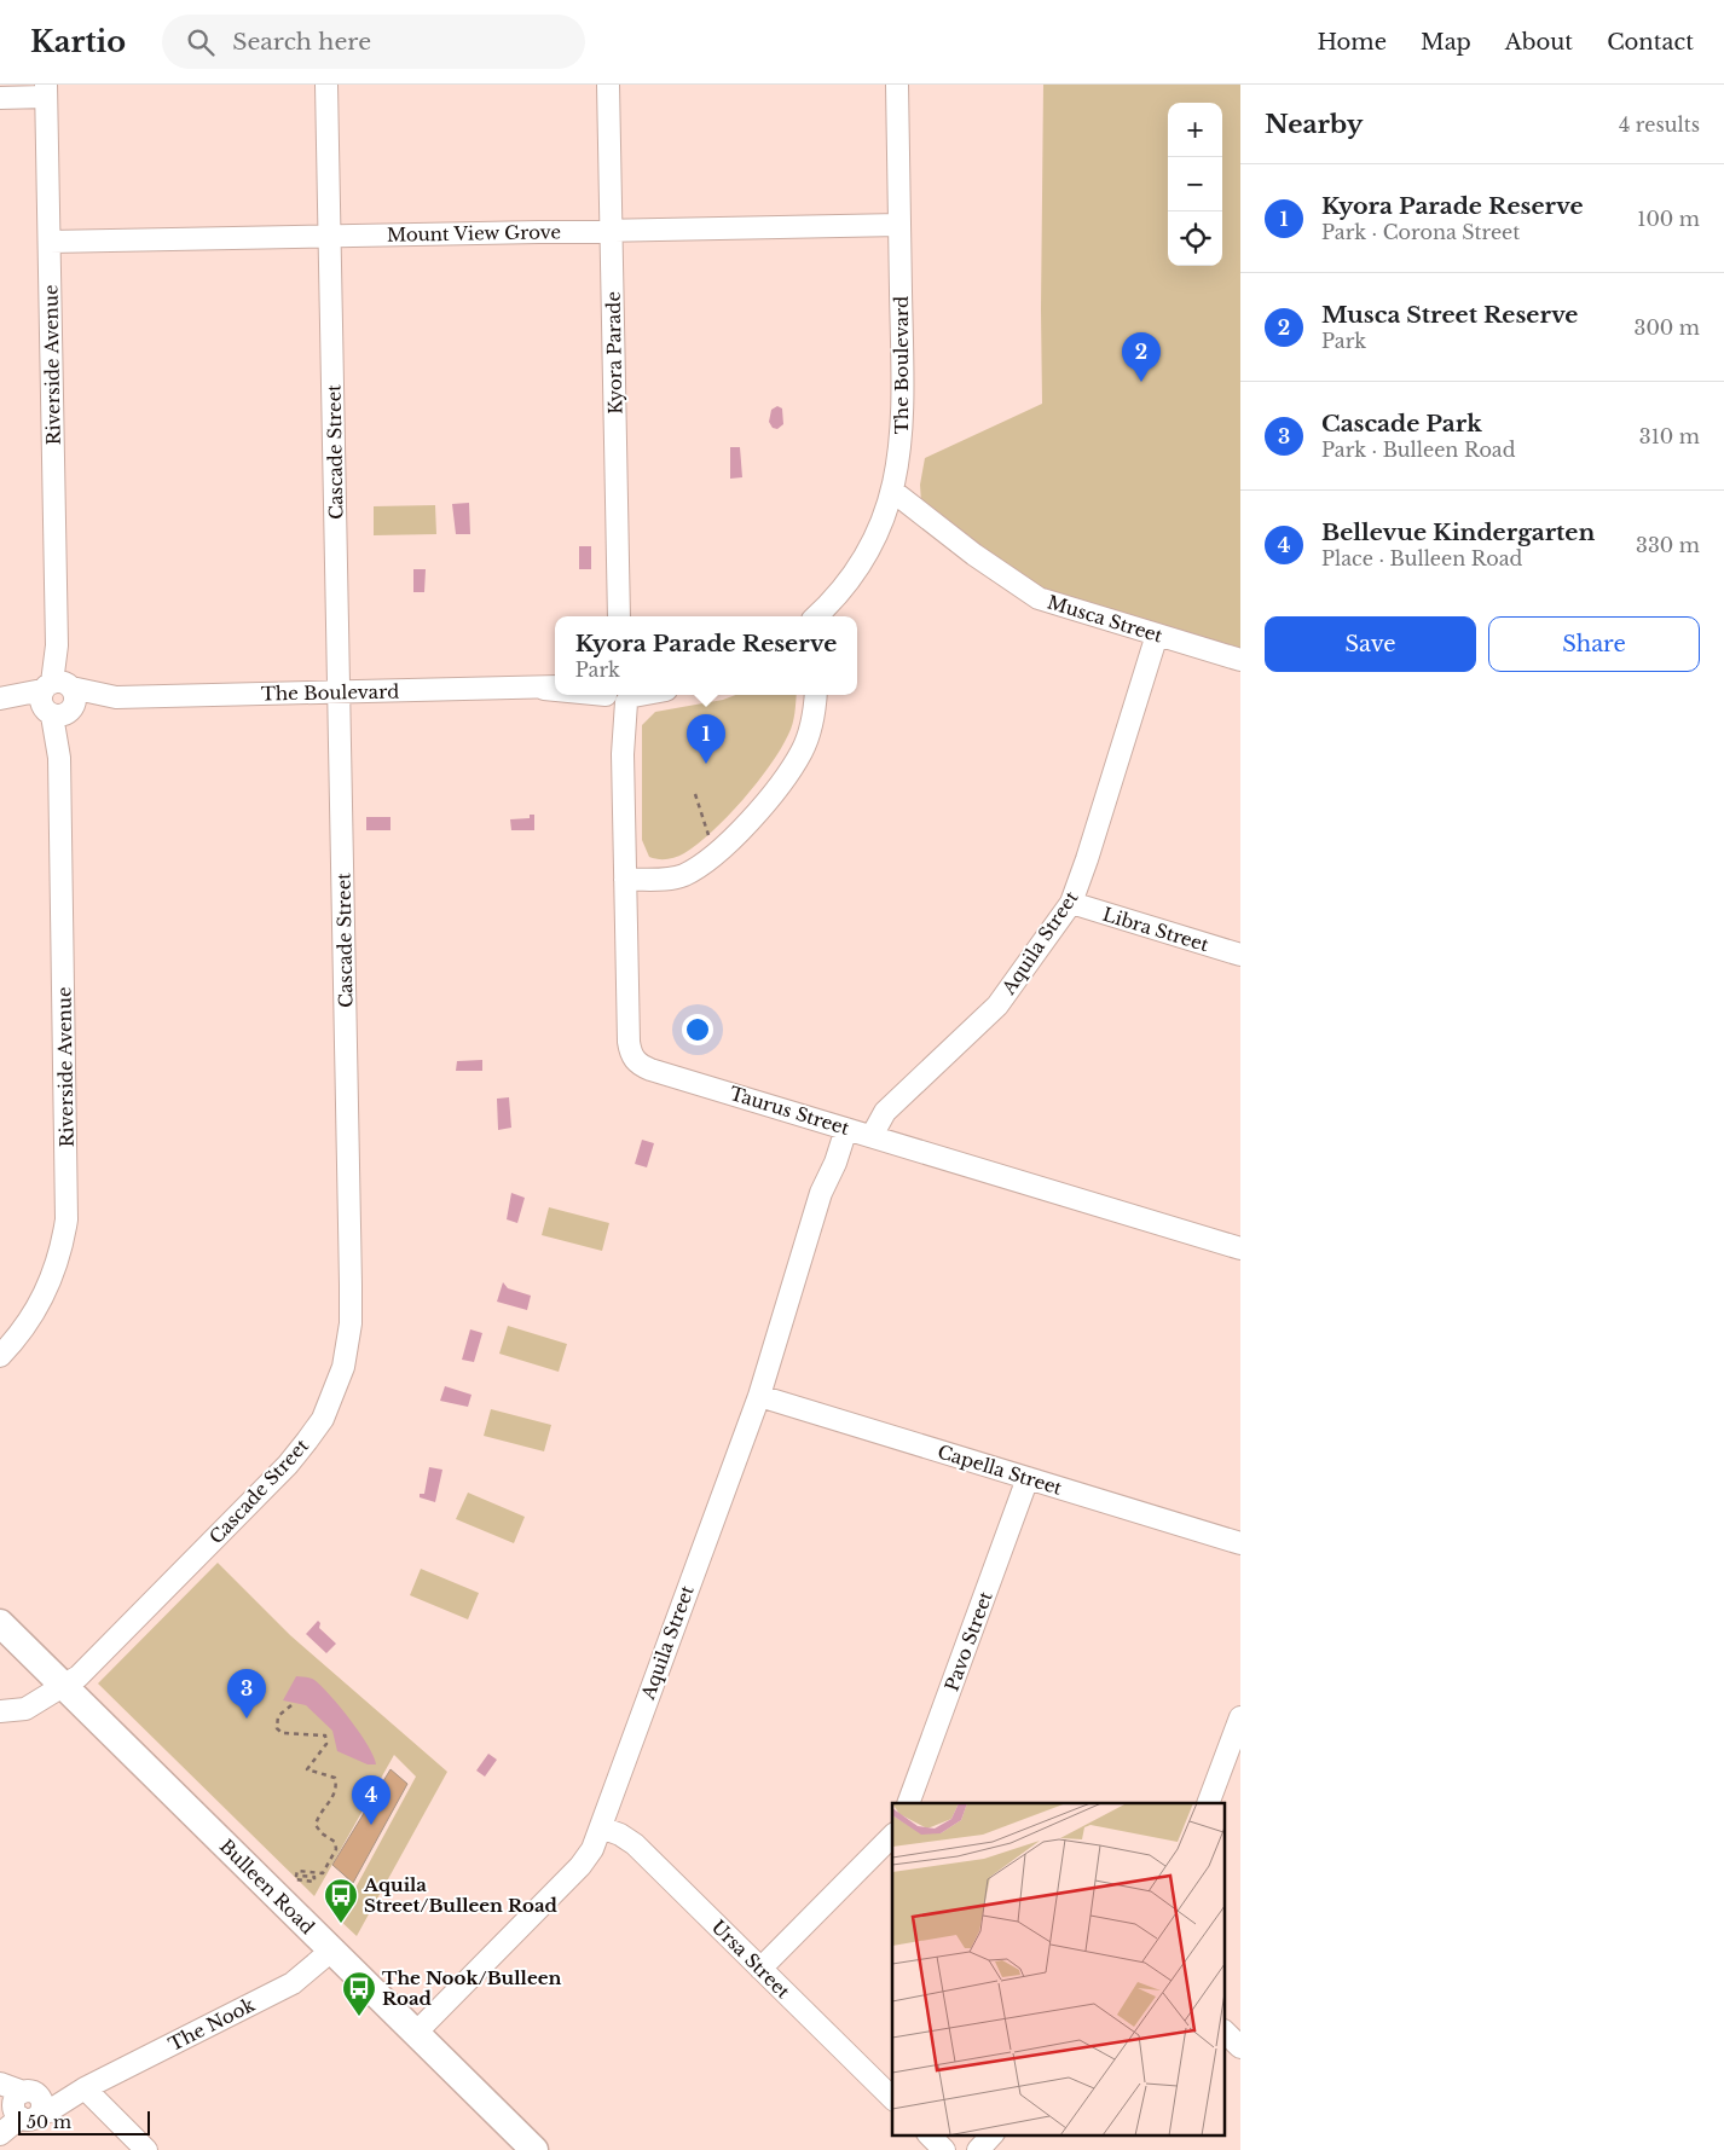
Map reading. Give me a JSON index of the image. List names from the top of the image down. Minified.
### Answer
{"streets":{"main road":["Bulleen Road"],"street":["Mount View Grove","Kyora Parade","Riverside Avenue","The Boulevard","Cascade Street","Musca Street","Libra Street","Aquila Street","Taurus Street","Capella Street","Pavo Street","Ursa Street","The Nook"]},"crossings":[["Mount View Grove","Kyora Parade"],["Mount View Grove","Riverside Avenue"],["Mount View Grove","The Boulevard"],["Mount View Grove","Cascade Street"],["Riverside Avenue","The Boulevard"],["The Boulevard","Cascade Street"],["The Boulevard","Musca Street"],["Cascade Street","Bulleen Road"],["Musca Street","Aquila Street"],["Libra Street","Aquila Street"],["Aquila Street","Taurus Street"],["Aquila Street","Capella Street"],["Aquila Street","Bulleen Road"],["Aquila Street","Ursa Street"],["Capella Street","Pavo Street"],["Bulleen Road","The Nook"]],"places":{"bus stop":["Aquila Street/Bulleen Road","The Nook/Bulleen Road"]},"scale_bar":"50 m","page":{"header":"Kartio","search":"Search here","nav":["Home","Map","About","Contact"],"heading":["Nearby","4 results"],"map_buttons":["+","−"],"list":[{"mark":"1","name":"Kyora Parade Reserve","note":"Park · Corona Street","value":"100 m"},{"mark":"2","name":"Musca Street Reserve","note":"Park","value":"300 m"},{"mark":"3","name":"Cascade Park","note":"Park · Bulleen Road","value":"310 m"},{"mark":"4","name":"Bellevue Kindergarten","note":"Place · Bulleen Road","value":"330 m"}],"pins":["2","1","3","4"],"buttons":["Save","Share"],"popup":["Kyora Parade Reserve","Park"],"scale":"50 m"}}
